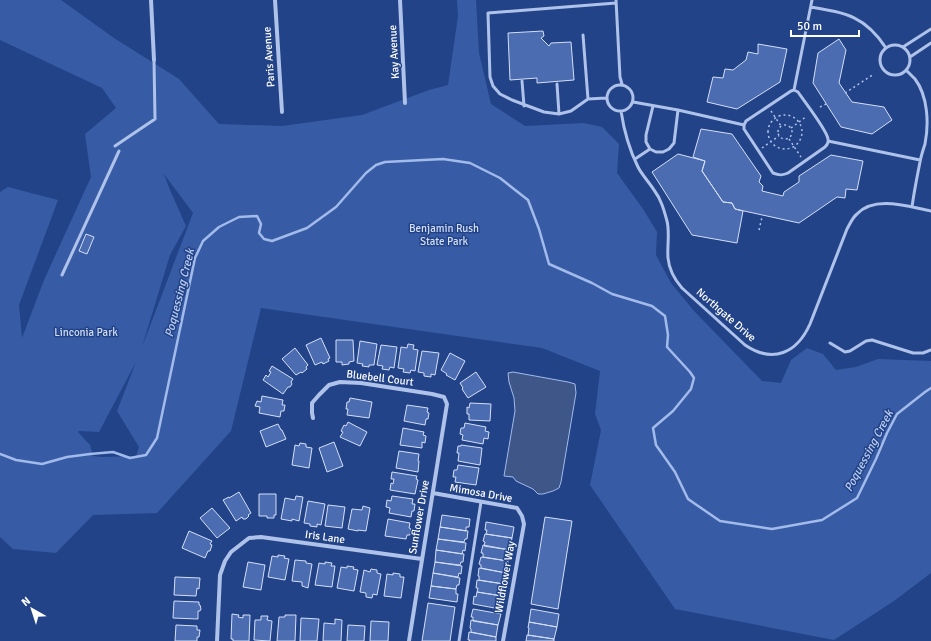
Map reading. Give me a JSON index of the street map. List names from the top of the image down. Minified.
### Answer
{"streets":{"street":["Kay Avenue","Paris Avenue","Bluebell Court","Mimosa Drive","Sunflower Drive","Iris Lane","Wildflower Way"],"lane":["Northgate Drive"]},"crossings":[["Bluebell Court","Sunflower Drive"],["Mimosa Drive","Sunflower Drive"],["Mimosa Drive","Wildflower Way"],["Sunflower Drive","Iris Lane"]],"water":["Poquessing Creek"],"parks":["Benjamin Rush State Park","Linconia Park"],"scale_bar":"50 m","north":"top left"}
